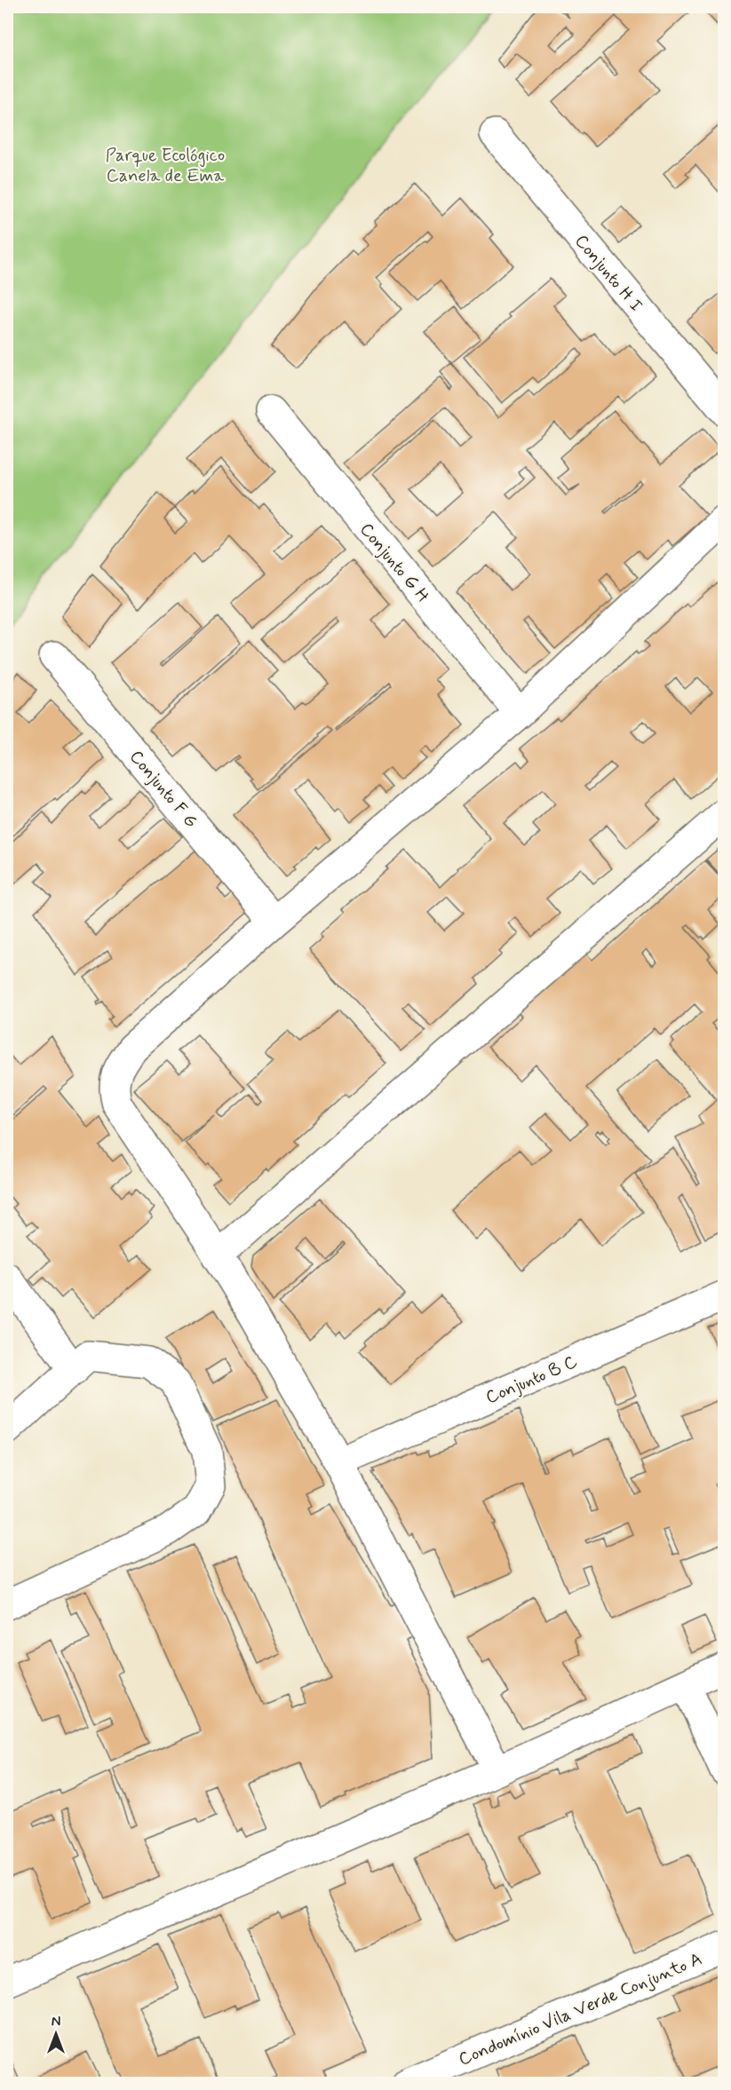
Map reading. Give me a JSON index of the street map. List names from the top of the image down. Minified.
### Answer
{"streets":{"street":["Conjunto H I","Conjunto G H","Conjunto F G","Conjunto B C","Condomínio Vila Verde Conjunto A"]},"parks":["Parque Ecológico Canela de Ema"],"north":"top"}
